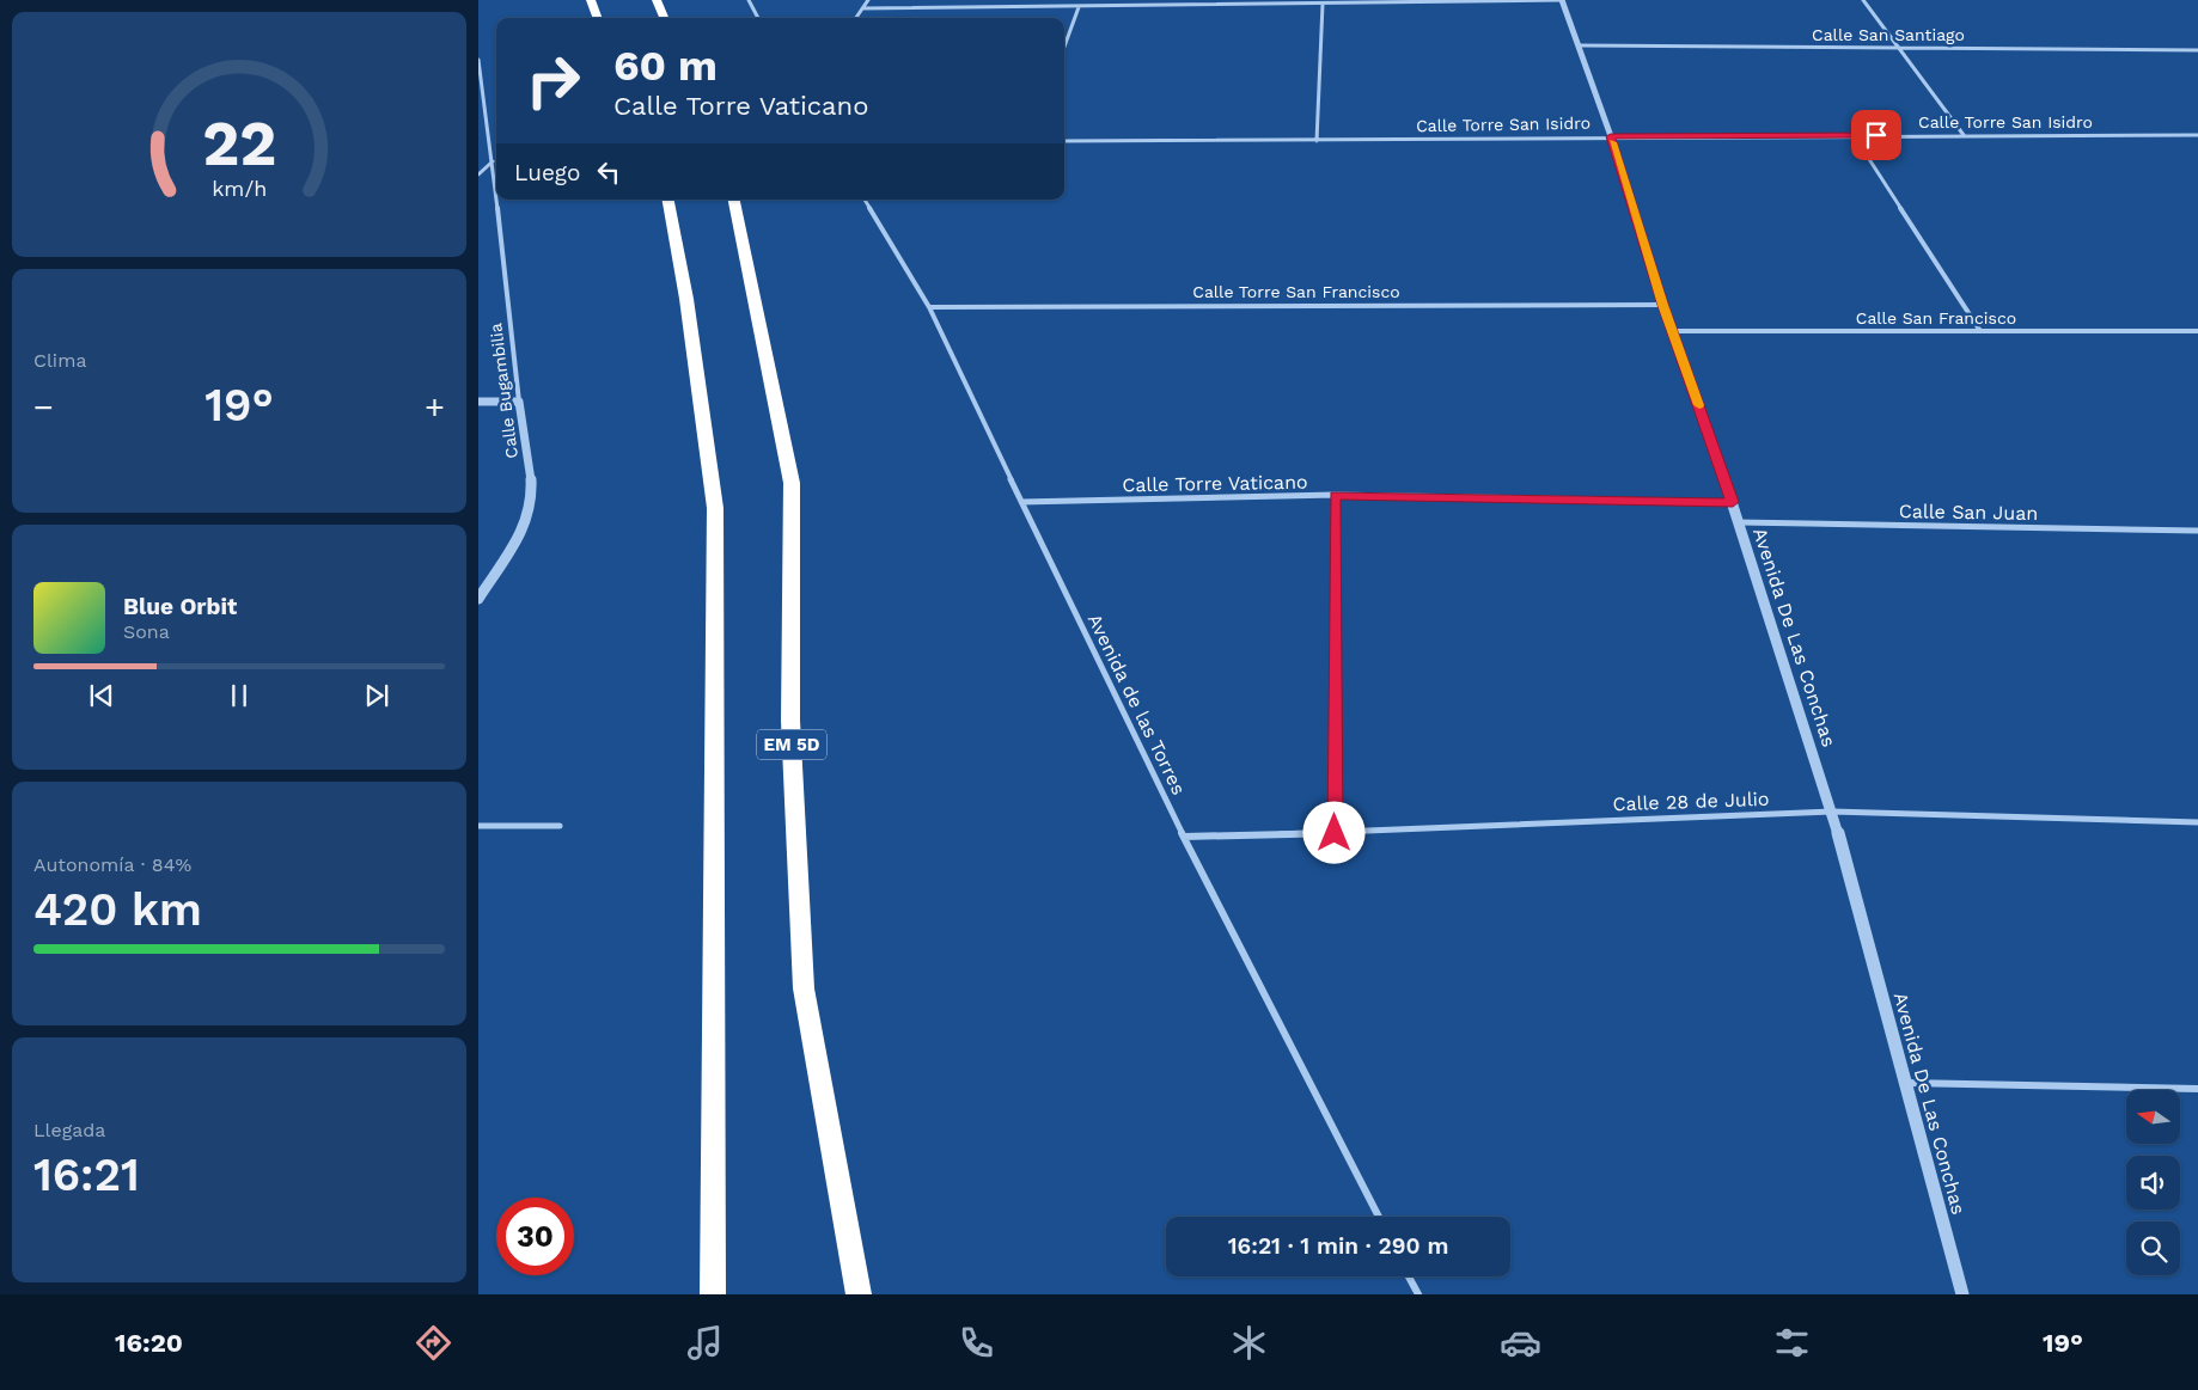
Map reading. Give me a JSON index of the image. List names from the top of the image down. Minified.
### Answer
{"streets":{"highway":["EM 5D"],"street":["Calle San Santiago","Calle Torre San Isidro","Calle Torre San Francisco","Calle San Francisco","Calle Bugambilia","Calle Torre Vaticano","Calle San Juan","Avenida De Las Conchas","Avenida de las Torres","Calle 28 de Julio"]},"crossings":[["Calle San Santiago","Avenida De Las Conchas"],["Calle Torre San Isidro","Avenida De Las Conchas"],["Calle Torre San Francisco","Avenida De Las Conchas"],["Calle Torre San Francisco","Avenida de las Torres"],["Calle San Francisco","Avenida De Las Conchas"],["Calle Torre Vaticano","Avenida De Las Conchas"],["Calle Torre Vaticano","Avenida de las Torres"],["Calle San Juan","Avenida De Las Conchas"],["Avenida De Las Conchas","Calle 28 de Julio"],["Avenida de las Torres","Calle 28 de Julio"]],"north":"left","page":{"turn":["60 m","Calle Torre Vaticano"],"then":"Luego","tile":["Clima",["Autonomía · 84%","420 km"],["Llegada","16:21"]],"heat":["−","19°","+"],"song":["Blue Orbit","Sona"],"limit":"30","trip":"16:21 · 1 min · 290 m","tabs":["16:20","19°"],"gauge":["22","km/h"]}}
